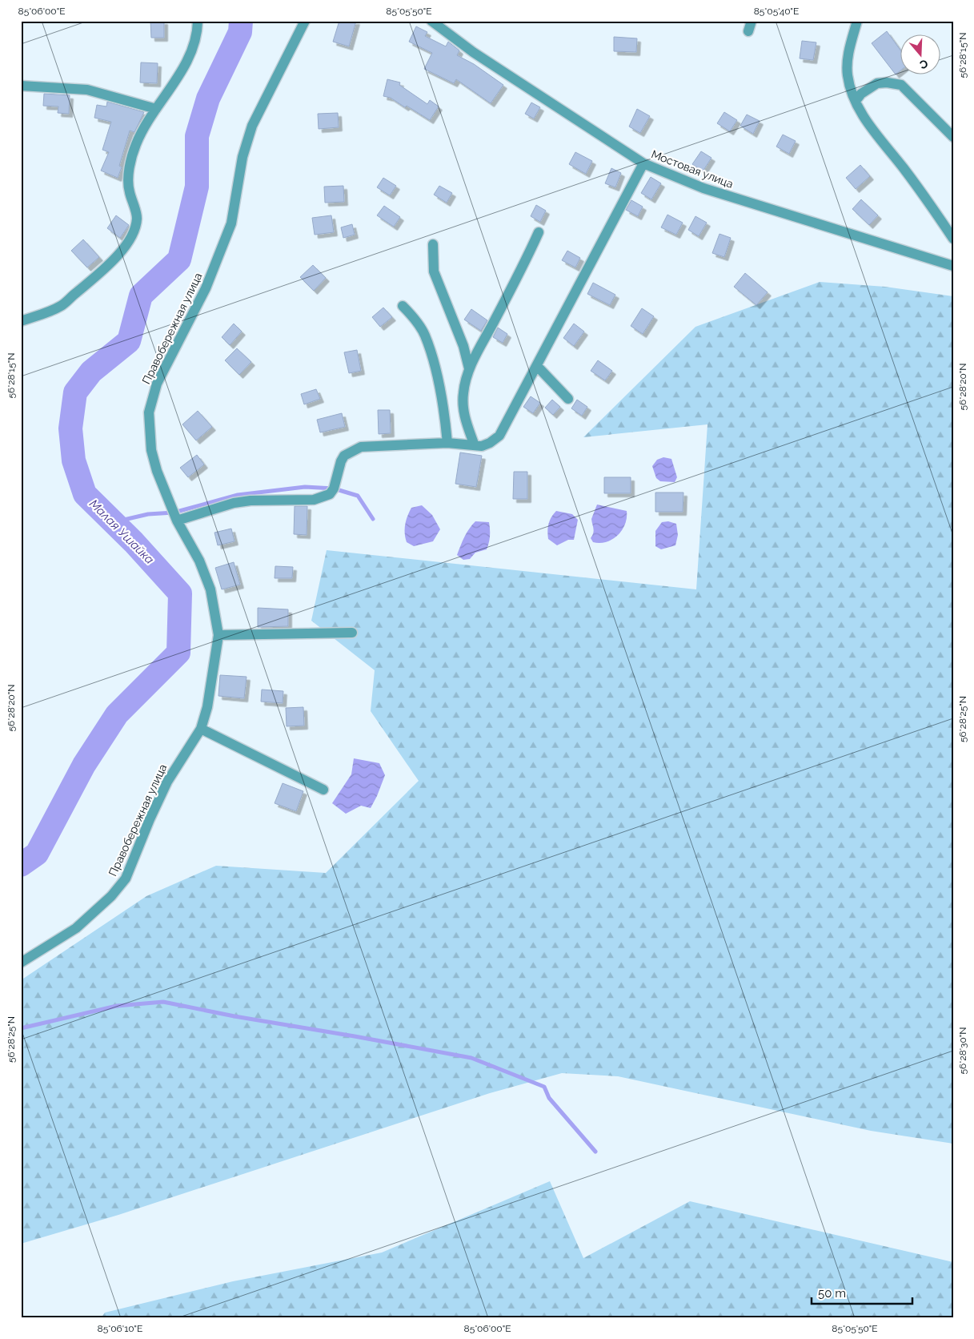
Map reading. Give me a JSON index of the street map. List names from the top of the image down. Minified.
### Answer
{"streets":{"street":["Мостовая улица","Правобережная улица"]},"water":["Малая Ушайка"],"scale_bar":"50 m","north":"bottom","coordinates":["85°06'00\"E","85°05'50\"E","85°05'40\"E","56°28'15\"N","56°28'20\"N","56°28'25\"N","56°28'30\"N","85°06'10\"E"]}
